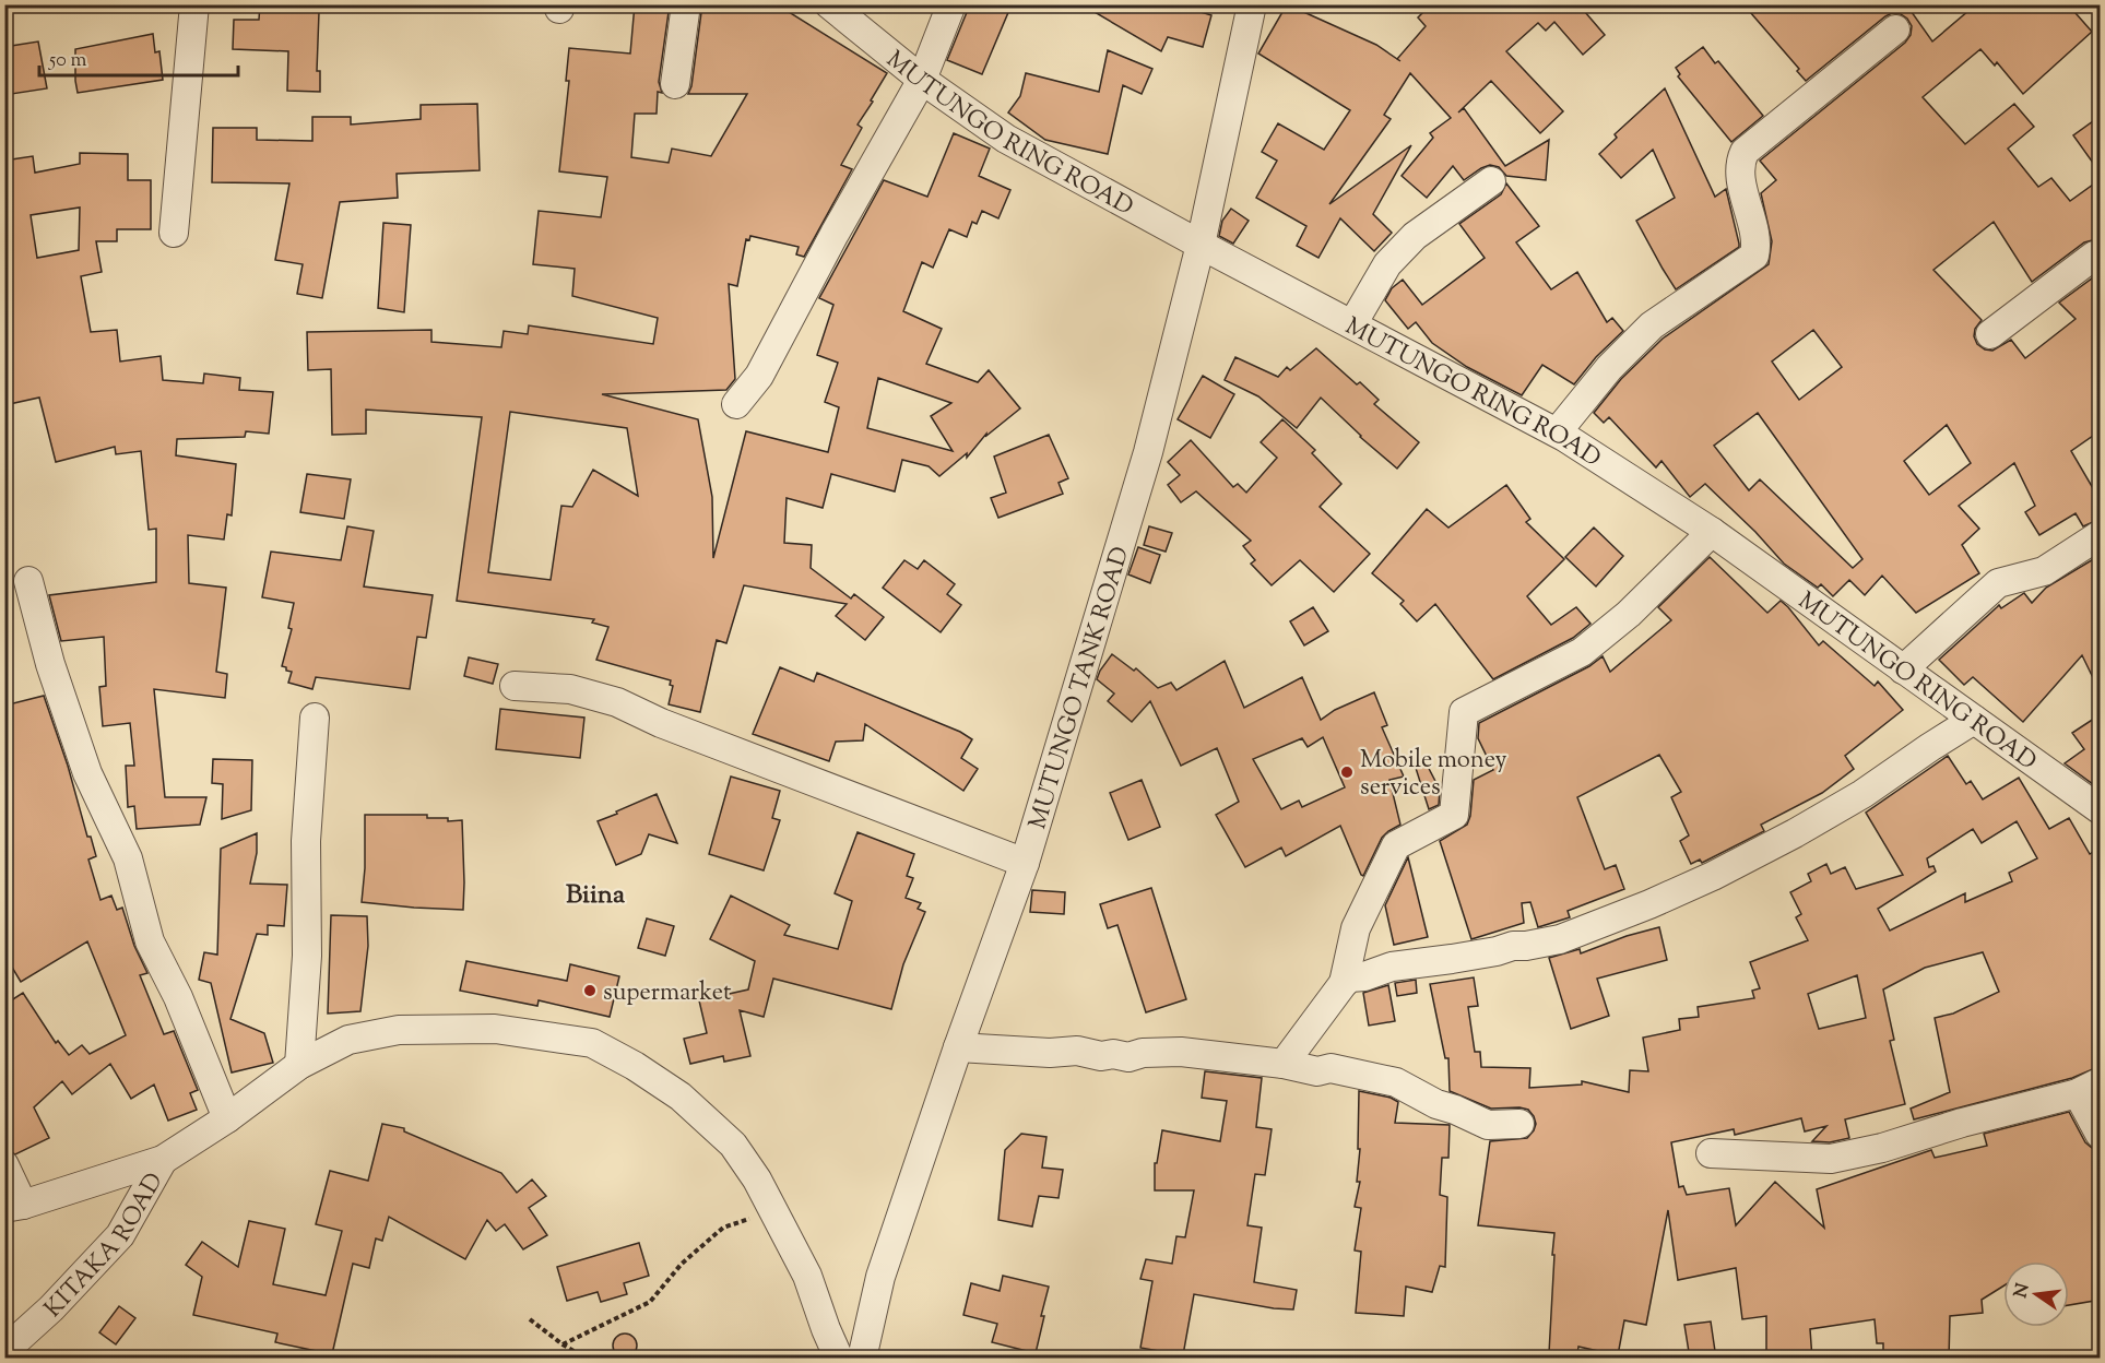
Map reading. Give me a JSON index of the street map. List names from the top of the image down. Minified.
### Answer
{"streets":{"street":["MUTUNGO RING ROAD","MUTUNGO TANK ROAD","KITAKA ROAD"]},"crossings":[["MUTUNGO RING ROAD","MUTUNGO TANK ROAD"]],"districts":["Biina"],"places":["Mobile money services","supermarket"],"scale_bar":"50 m","north":"left"}
